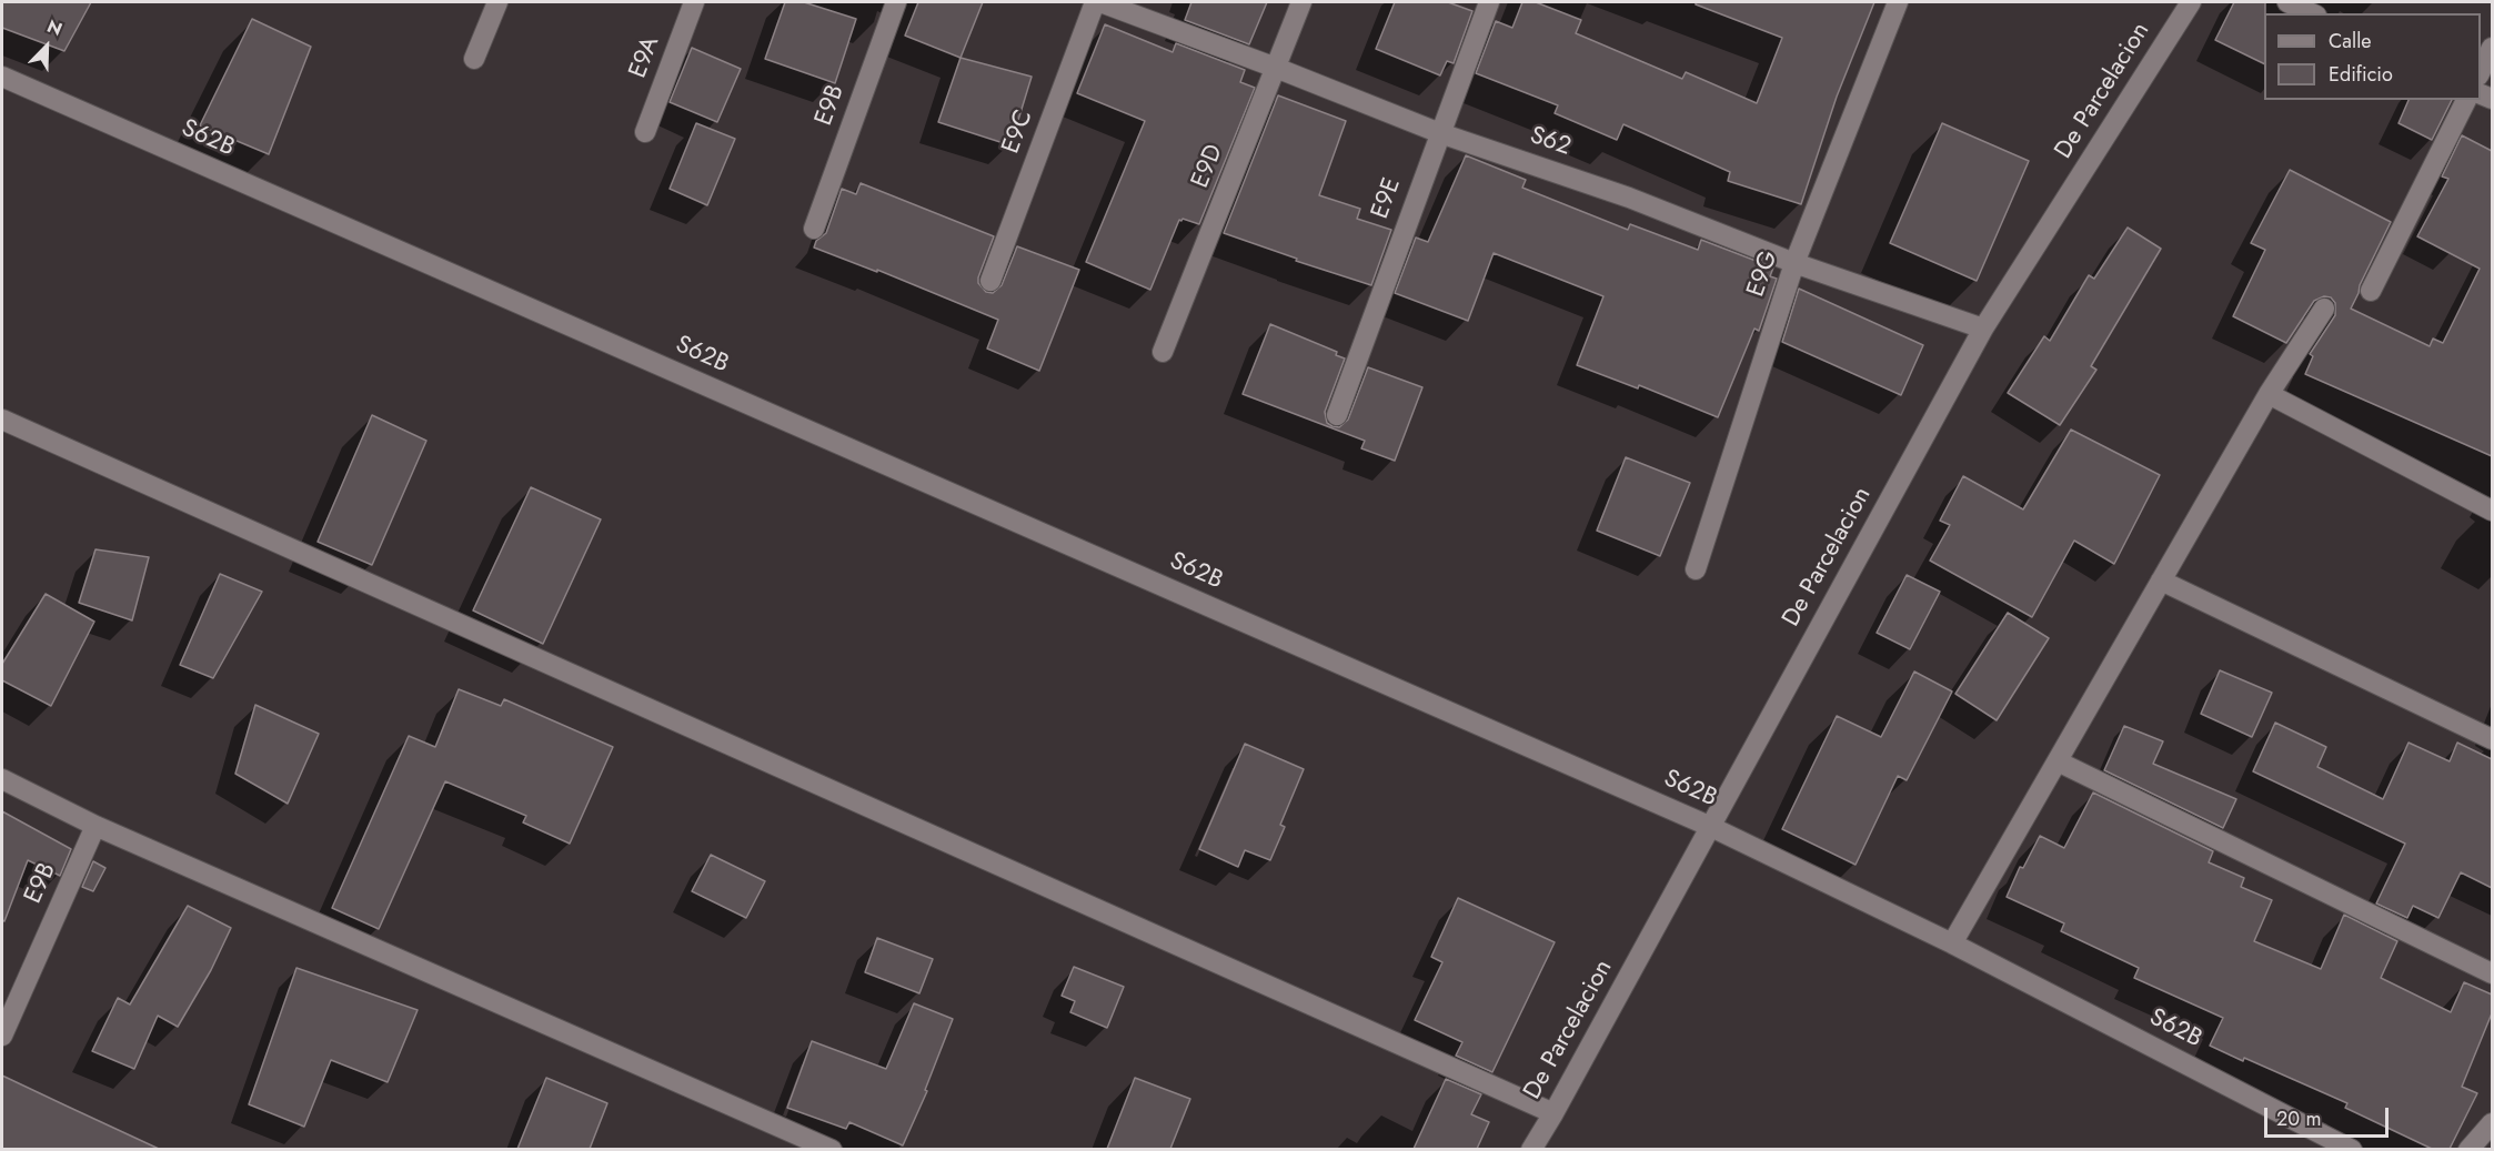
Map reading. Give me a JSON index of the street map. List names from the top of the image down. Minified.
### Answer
{"streets":{"street":["E9A","De Parcelacion","E9B","E9C","S62B","S62","E9D","E9E","E9G"]},"crossings":[["De Parcelacion","S62B"],["De Parcelacion","S62"],["S62","E9D"],["S62","E9E"],["S62","E9G"]],"legend":["Calle","Edificio"],"scale_bar":"20 m","north":"top right"}
